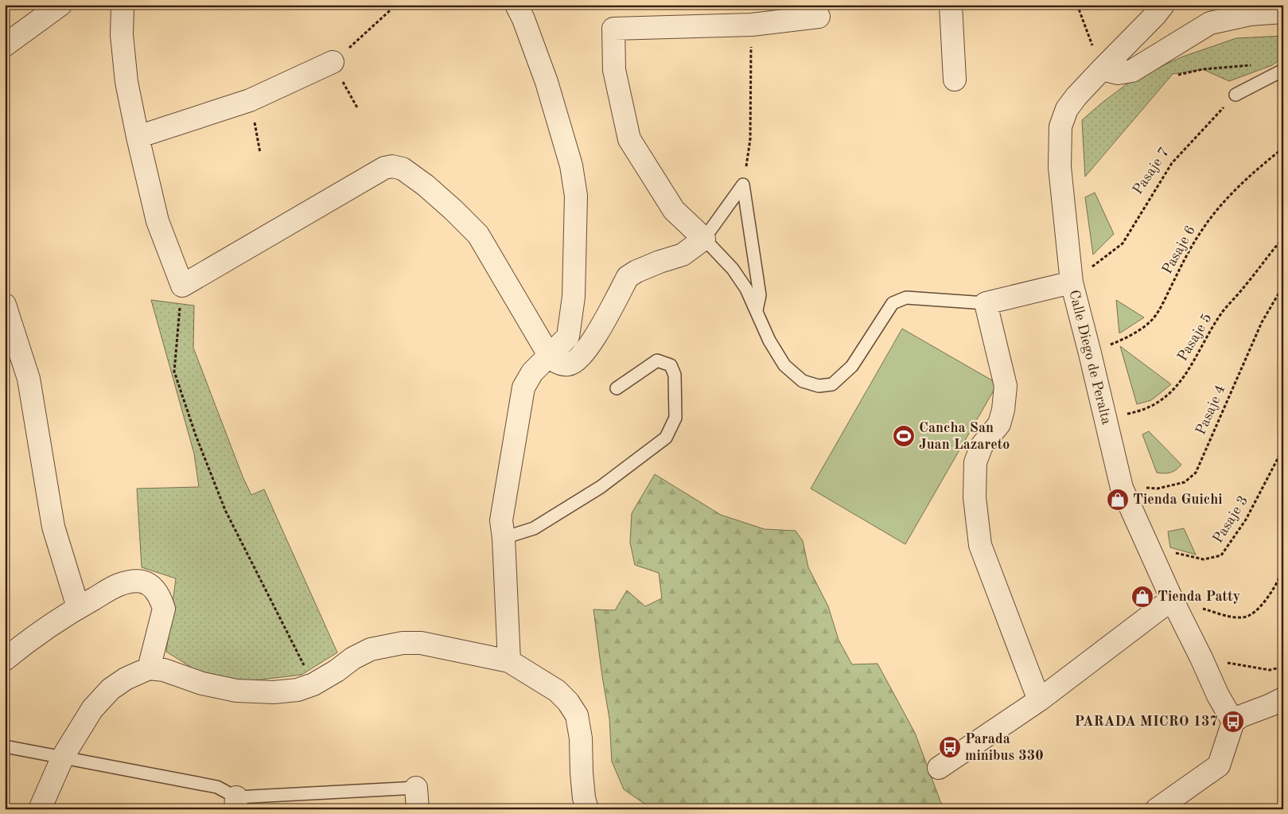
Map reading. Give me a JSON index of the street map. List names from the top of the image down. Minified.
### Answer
{"streets":{"street":["Calle Diego de Peralta"],"path":["Pasaje 7","Pasaje 6","Pasaje 5","Pasaje 4","Pasaje 3"]},"crossings":[["Pasaje 7","Calle Diego de Peralta"],["Pasaje 6","Calle Diego de Peralta"],["Pasaje 5","Calle Diego de Peralta"],["Calle Diego de Peralta","Pasaje 4"],["Calle Diego de Peralta","Pasaje 3"]],"places":{"sports":["Cancha San Juan Lazareto"],"shop":["Tienda Guichi","Tienda Patty"],"bus stop":["PARADA MICRO 137","Parada minibus 330"]}}
